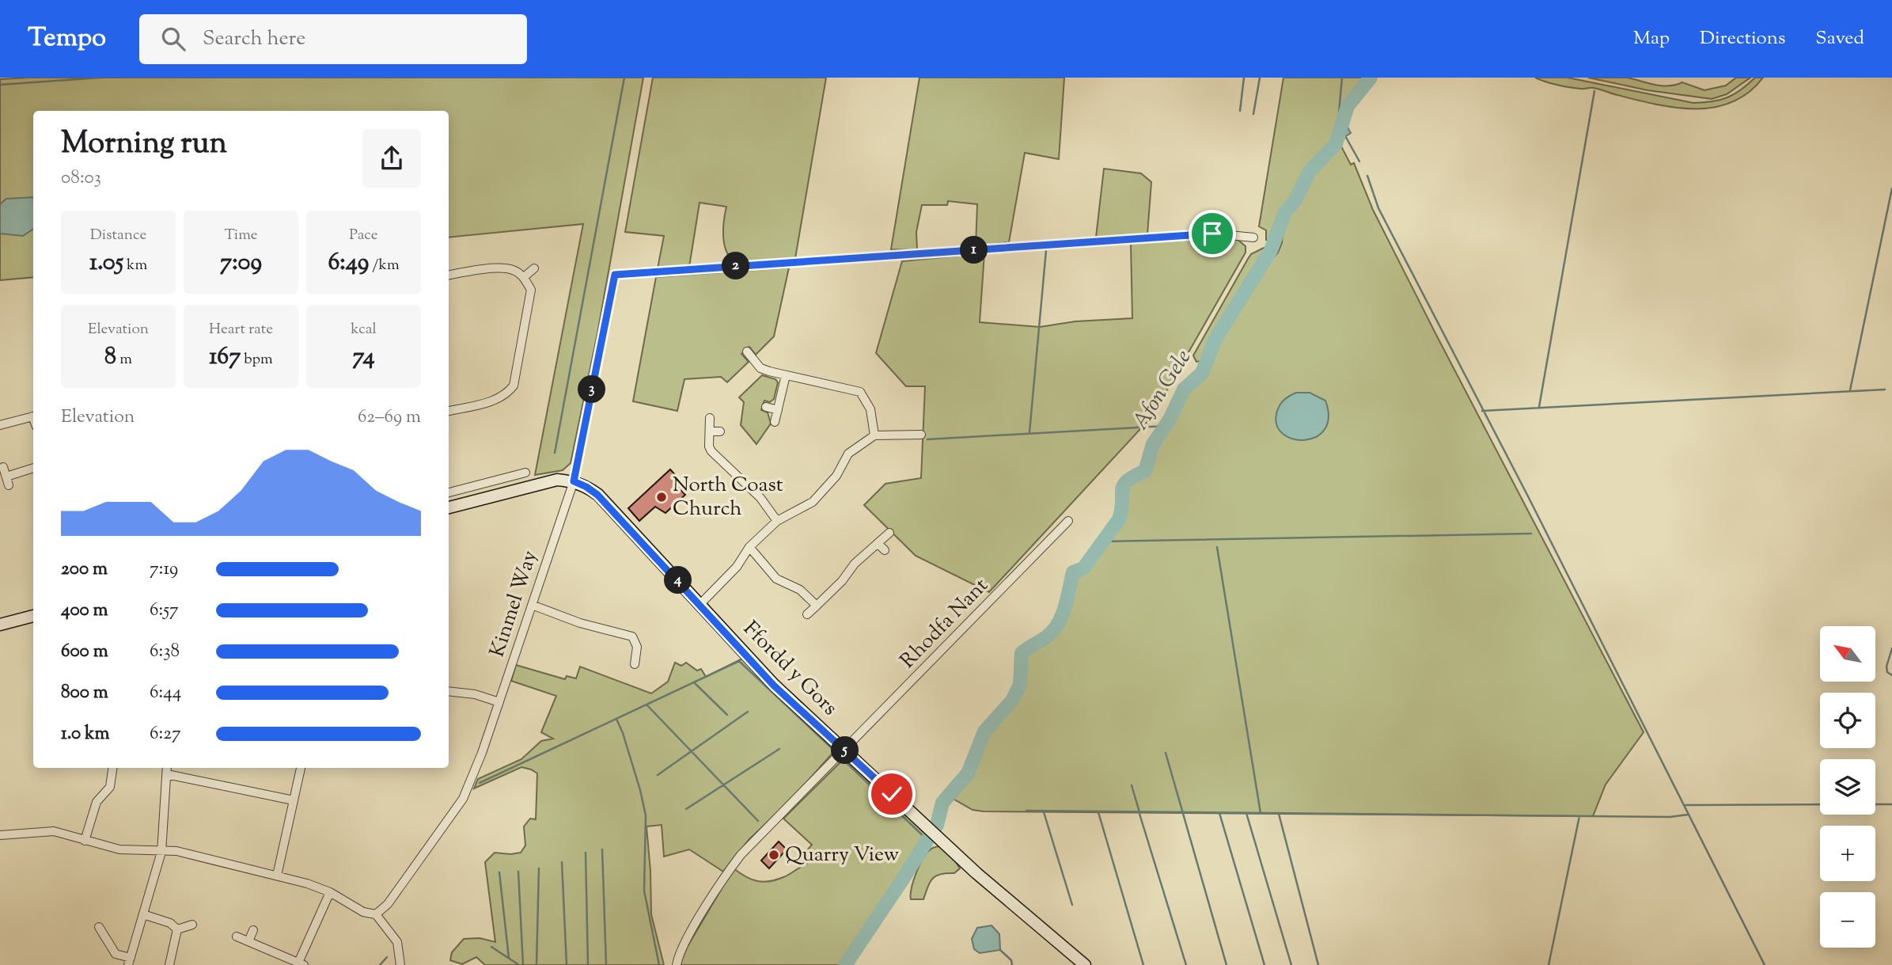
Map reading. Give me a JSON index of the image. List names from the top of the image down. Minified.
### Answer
{"streets":{"street":["Kinmel Way","Rhodfa Nant","Ffordd y Gors"]},"crossings":[["Kinmel Way","Ffordd y Gors"],["Rhodfa Nant","Ffordd y Gors"]],"water":["Afon Gele"],"places":["North Coast Church","Quarry View"],"north":"top left","page":{"header":"Tempo","search":"Search here","nav":["Map","Directions","Saved"],"heading":["Morning run","08:03"],"stats":[["Distance","1.05 km"],["Time","7:09"],["Pace","6:49 /km"],["Elevation","8 m"],["Heart rate","167 bpm"],["kcal","74"]],"pins":["1","2","3","4","5"],"chart":["Elevation","62–69 m"],"list":[{"name":"200 m","note":"7:19"},{"name":"400 m","note":"6:57"},{"name":"600 m","note":"6:38"},{"name":"800 m","note":"6:44"},{"name":"1.0 km","note":"6:27"}],"map_buttons":["+","−"]}}
